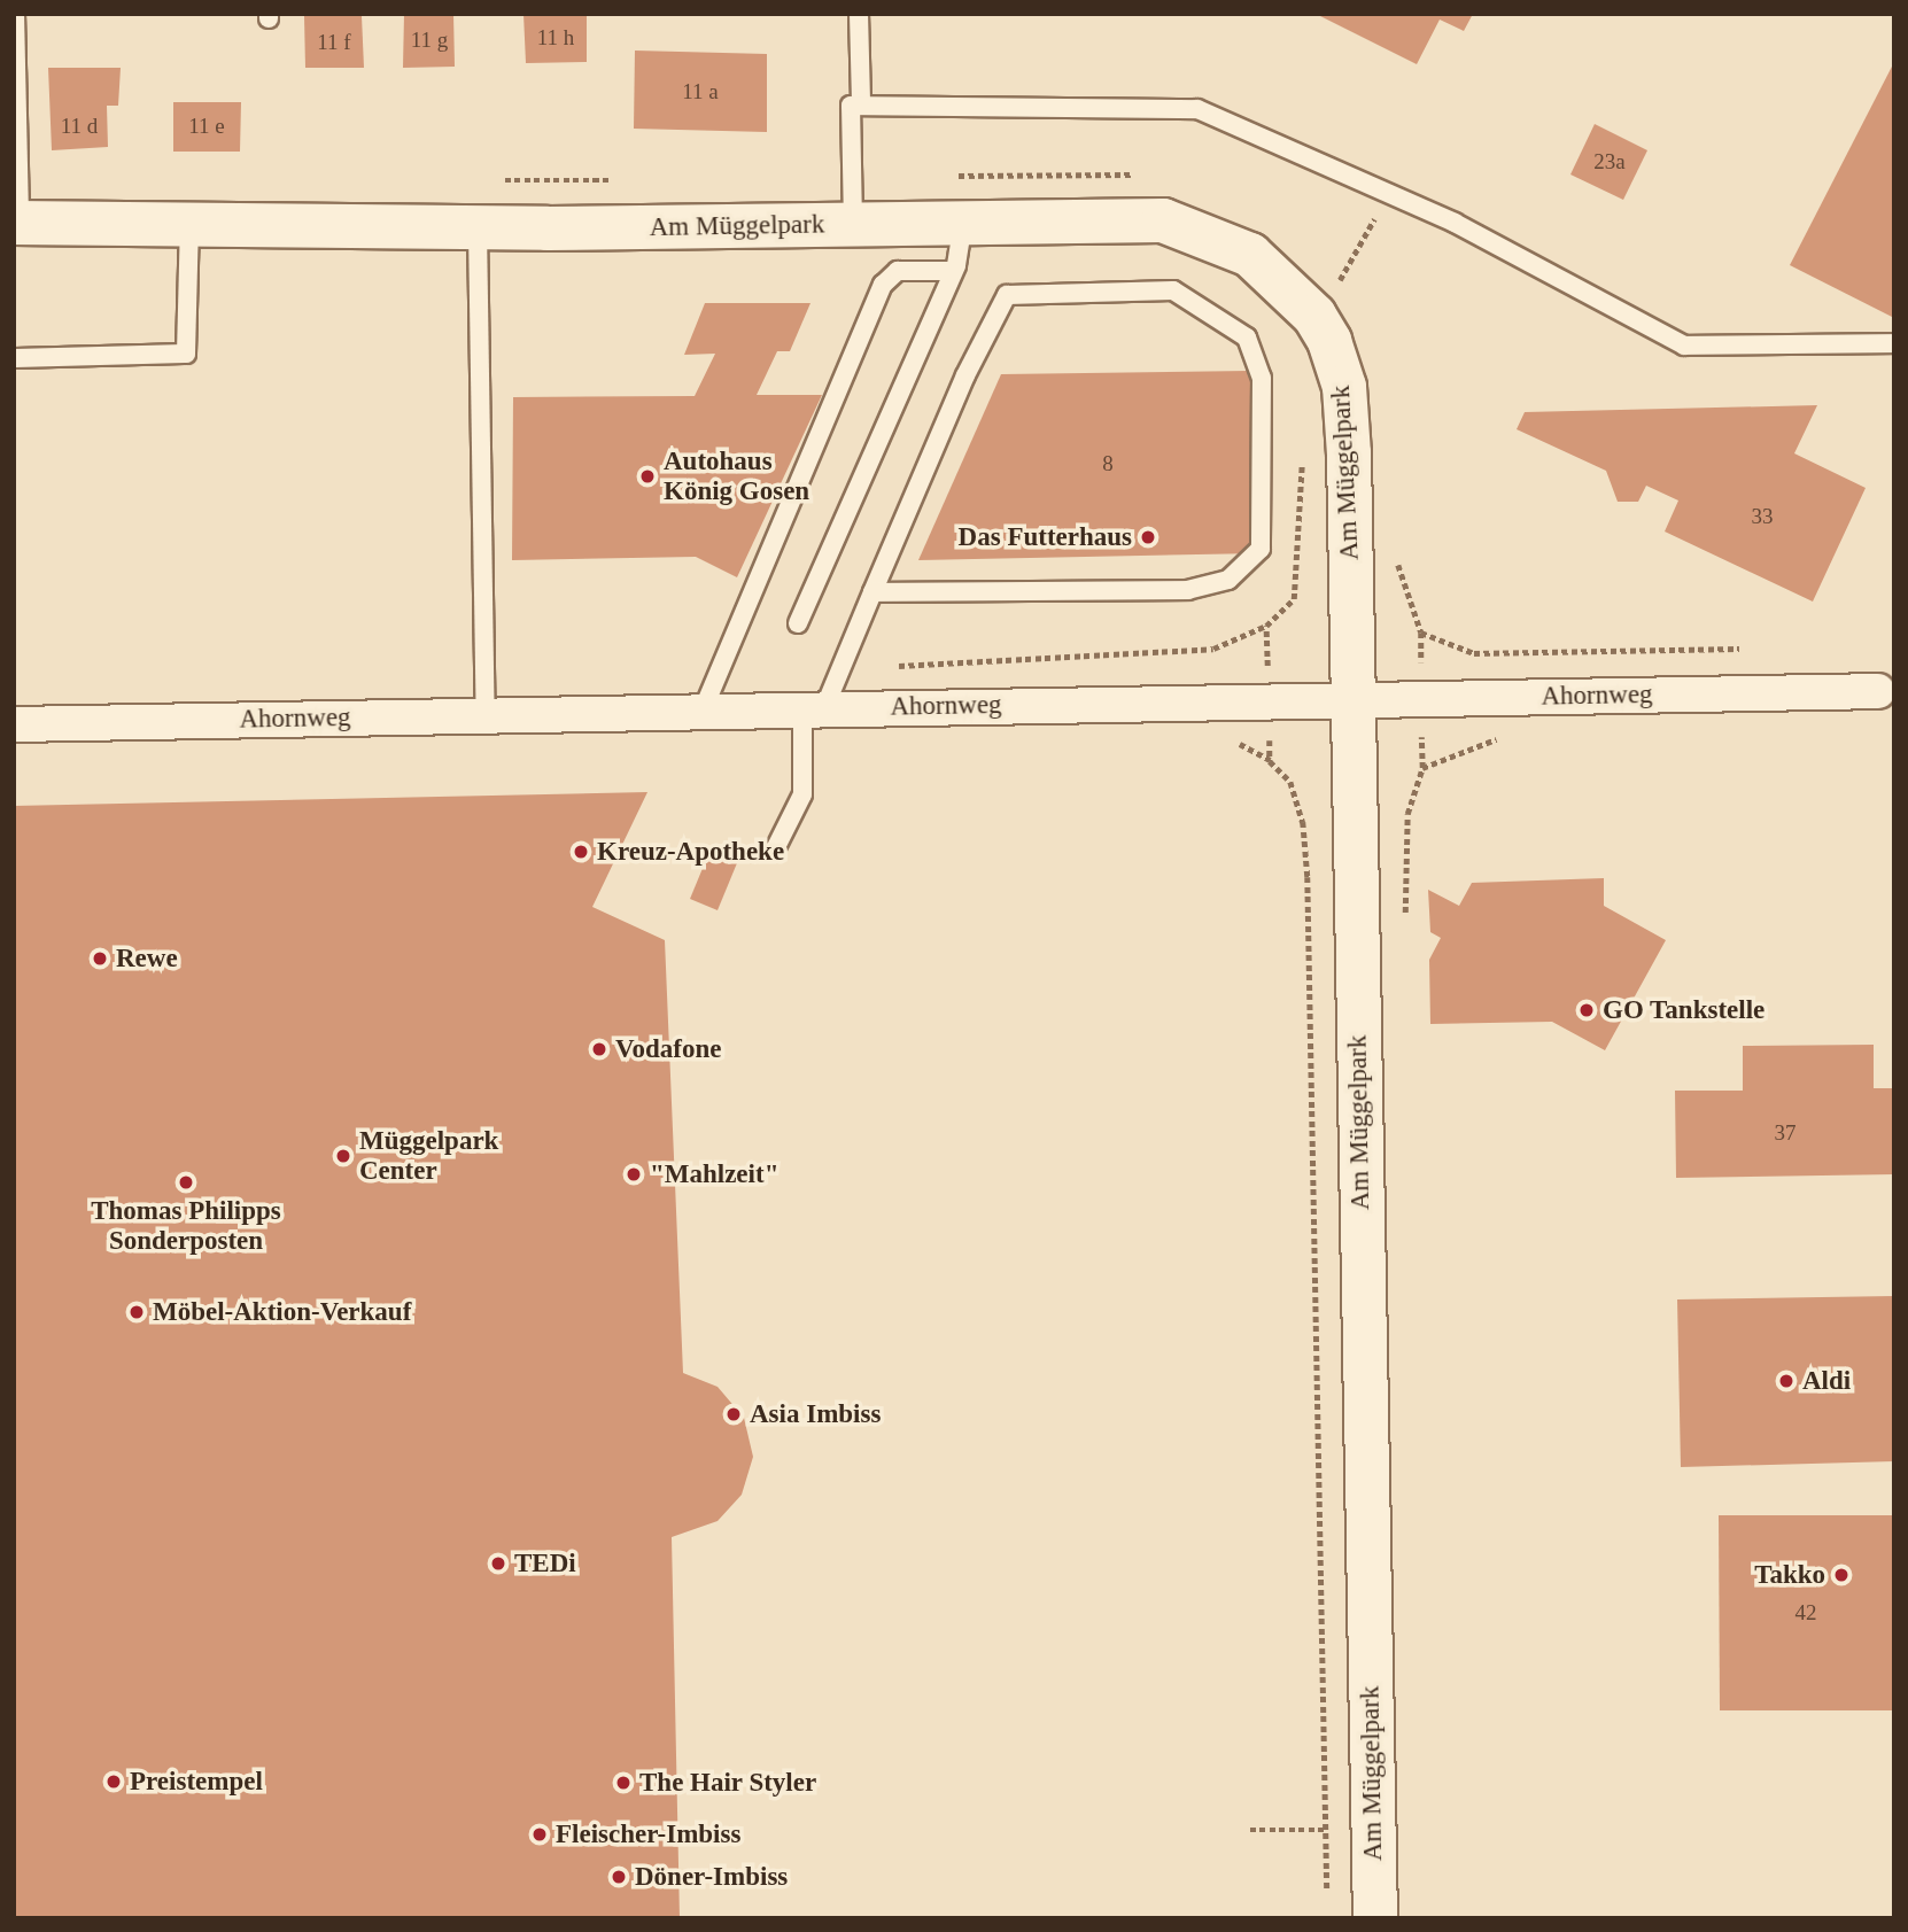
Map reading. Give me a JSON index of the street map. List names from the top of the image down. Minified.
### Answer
{"streets":{"main road":["Am Müggelpark"],"street":["Ahornweg"]},"crossings":[["Am Müggelpark","Ahornweg"]],"places":["Autohaus König Gosen","Das Futterhaus","Kreuz-Apotheke","Rewe","GO Tankstelle","Vodafone","Müggelpark Center","\"Mahlzeit\"","Thomas Philipps Sonderposten","Möbel-Aktion-Verkauf","Aldi","Asia Imbiss","TEDi","Takko","Preistempel","The Hair Styler","Fleischer-Imbiss","Döner-Imbiss"],"house_numbers":["11 h","11 g","11 f","11 a","11 d","11 e","23a","8","33","37","42"]}
